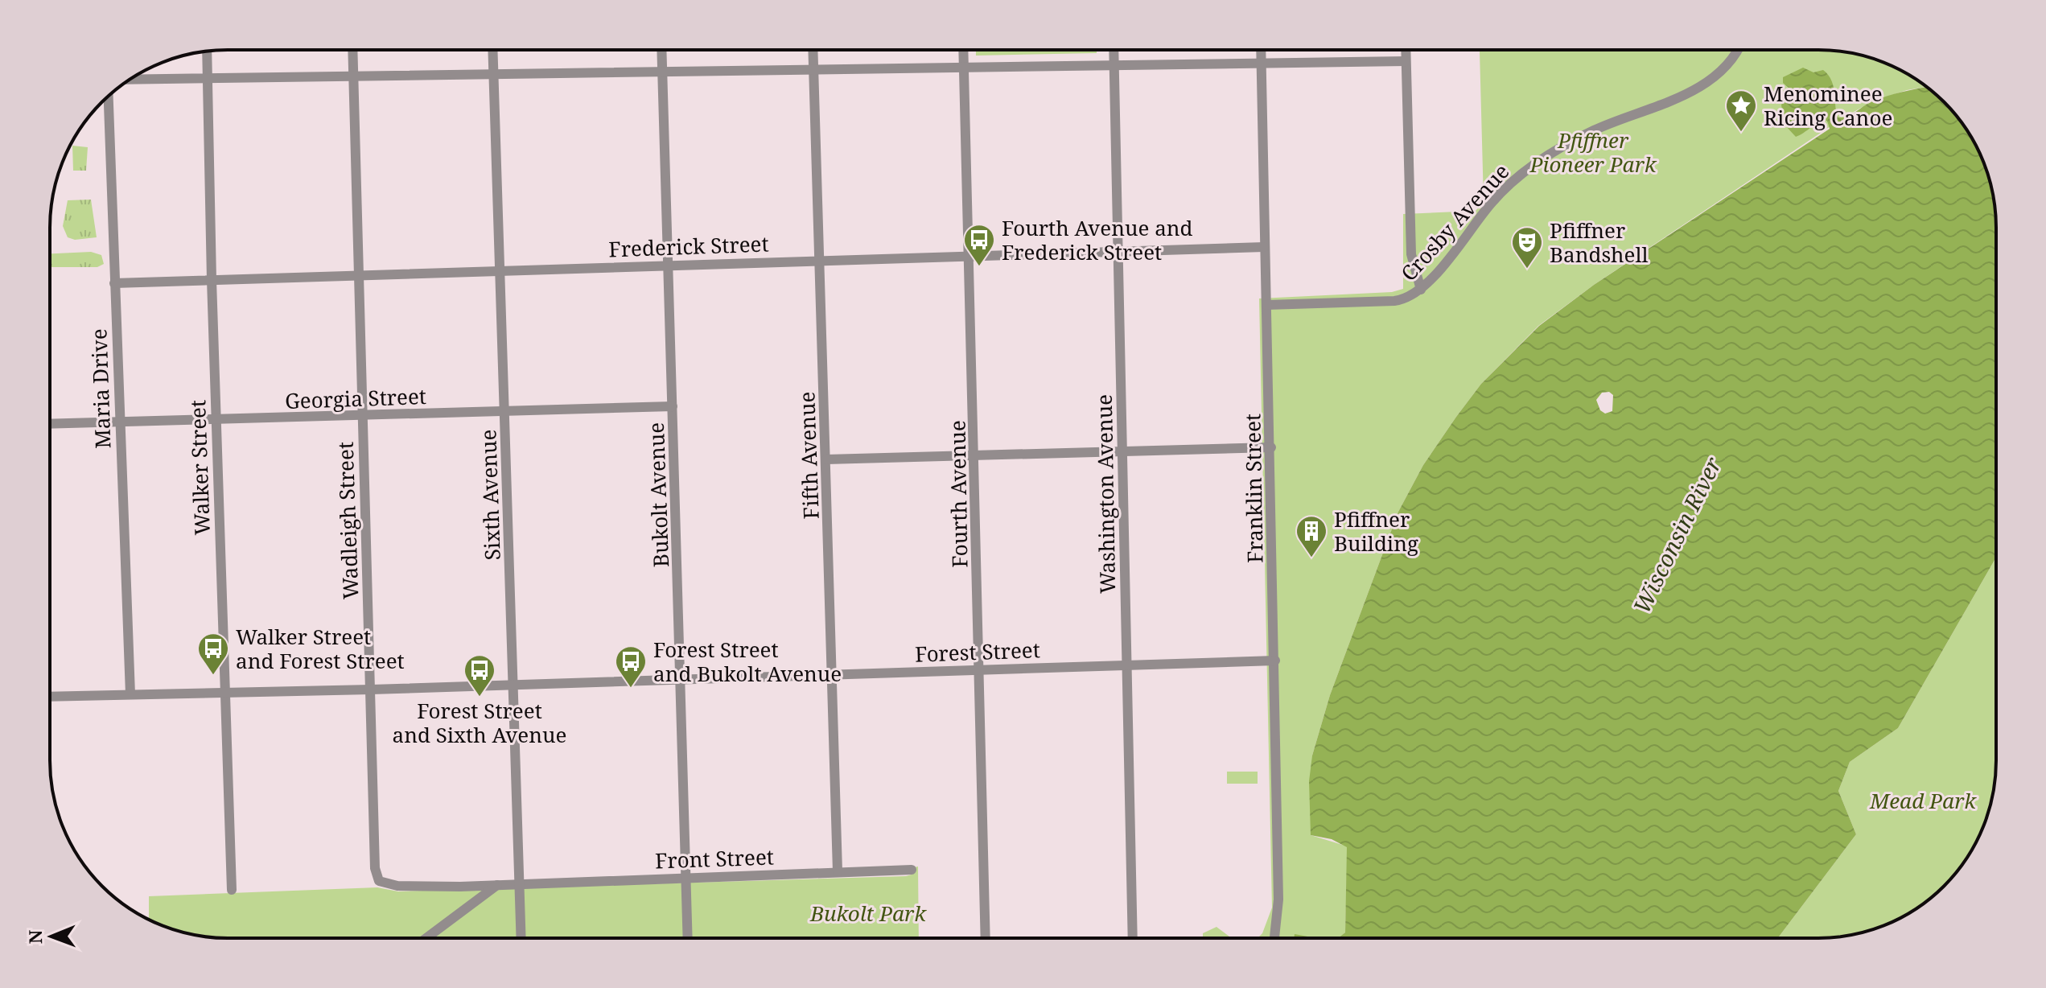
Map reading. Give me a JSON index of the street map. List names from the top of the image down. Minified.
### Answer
{"streets":{"street":["Crosby Avenue","Frederick Street","Maria Drive","Georgia Street","Fifth Avenue","Walker Street","Franklin Street","Fourth Avenue","Washington Avenue","Sixth Avenue","Bukolt Avenue","Wadleigh Street","Forest Street","Front Street"]},"crossings":[["Crosby Avenue","Franklin Street"],["Frederick Street","Maria Drive"],["Frederick Street","Fifth Avenue"],["Frederick Street","Walker Street"],["Frederick Street","Franklin Street"],["Frederick Street","Fourth Avenue"],["Frederick Street","Washington Avenue"],["Frederick Street","Sixth Avenue"],["Frederick Street","Bukolt Avenue"],["Frederick Street","Wadleigh Street"],["Maria Drive","Georgia Street"],["Georgia Street","Walker Street"],["Georgia Street","Sixth Avenue"],["Georgia Street","Bukolt Avenue"],["Georgia Street","Wadleigh Street"],["Fifth Avenue","Forest Street"],["Fifth Avenue","Front Street"],["Franklin Street","Forest Street"],["Fourth Avenue","Forest Street"],["Washington Avenue","Forest Street"],["Sixth Avenue","Forest Street"],["Sixth Avenue","Front Street"],["Bukolt Avenue","Forest Street"],["Bukolt Avenue","Front Street"],["Wadleigh Street","Front Street"]],"water":["Wisconsin River"],"parks":["Pfiffner Pioneer Park","Mead Park","Bukolt Park"],"places":{"place":["Menominee Ricing Canoe"],"bus stop":["Fourth Avenue and Frederick Street","Walker Street and Forest Street","Forest Street and Bukolt Avenue","Forest Street and Sixth Avenue"],"theatre":["Pfiffner Bandshell"],"building":["Pfiffner Building"]},"north":"left"}
